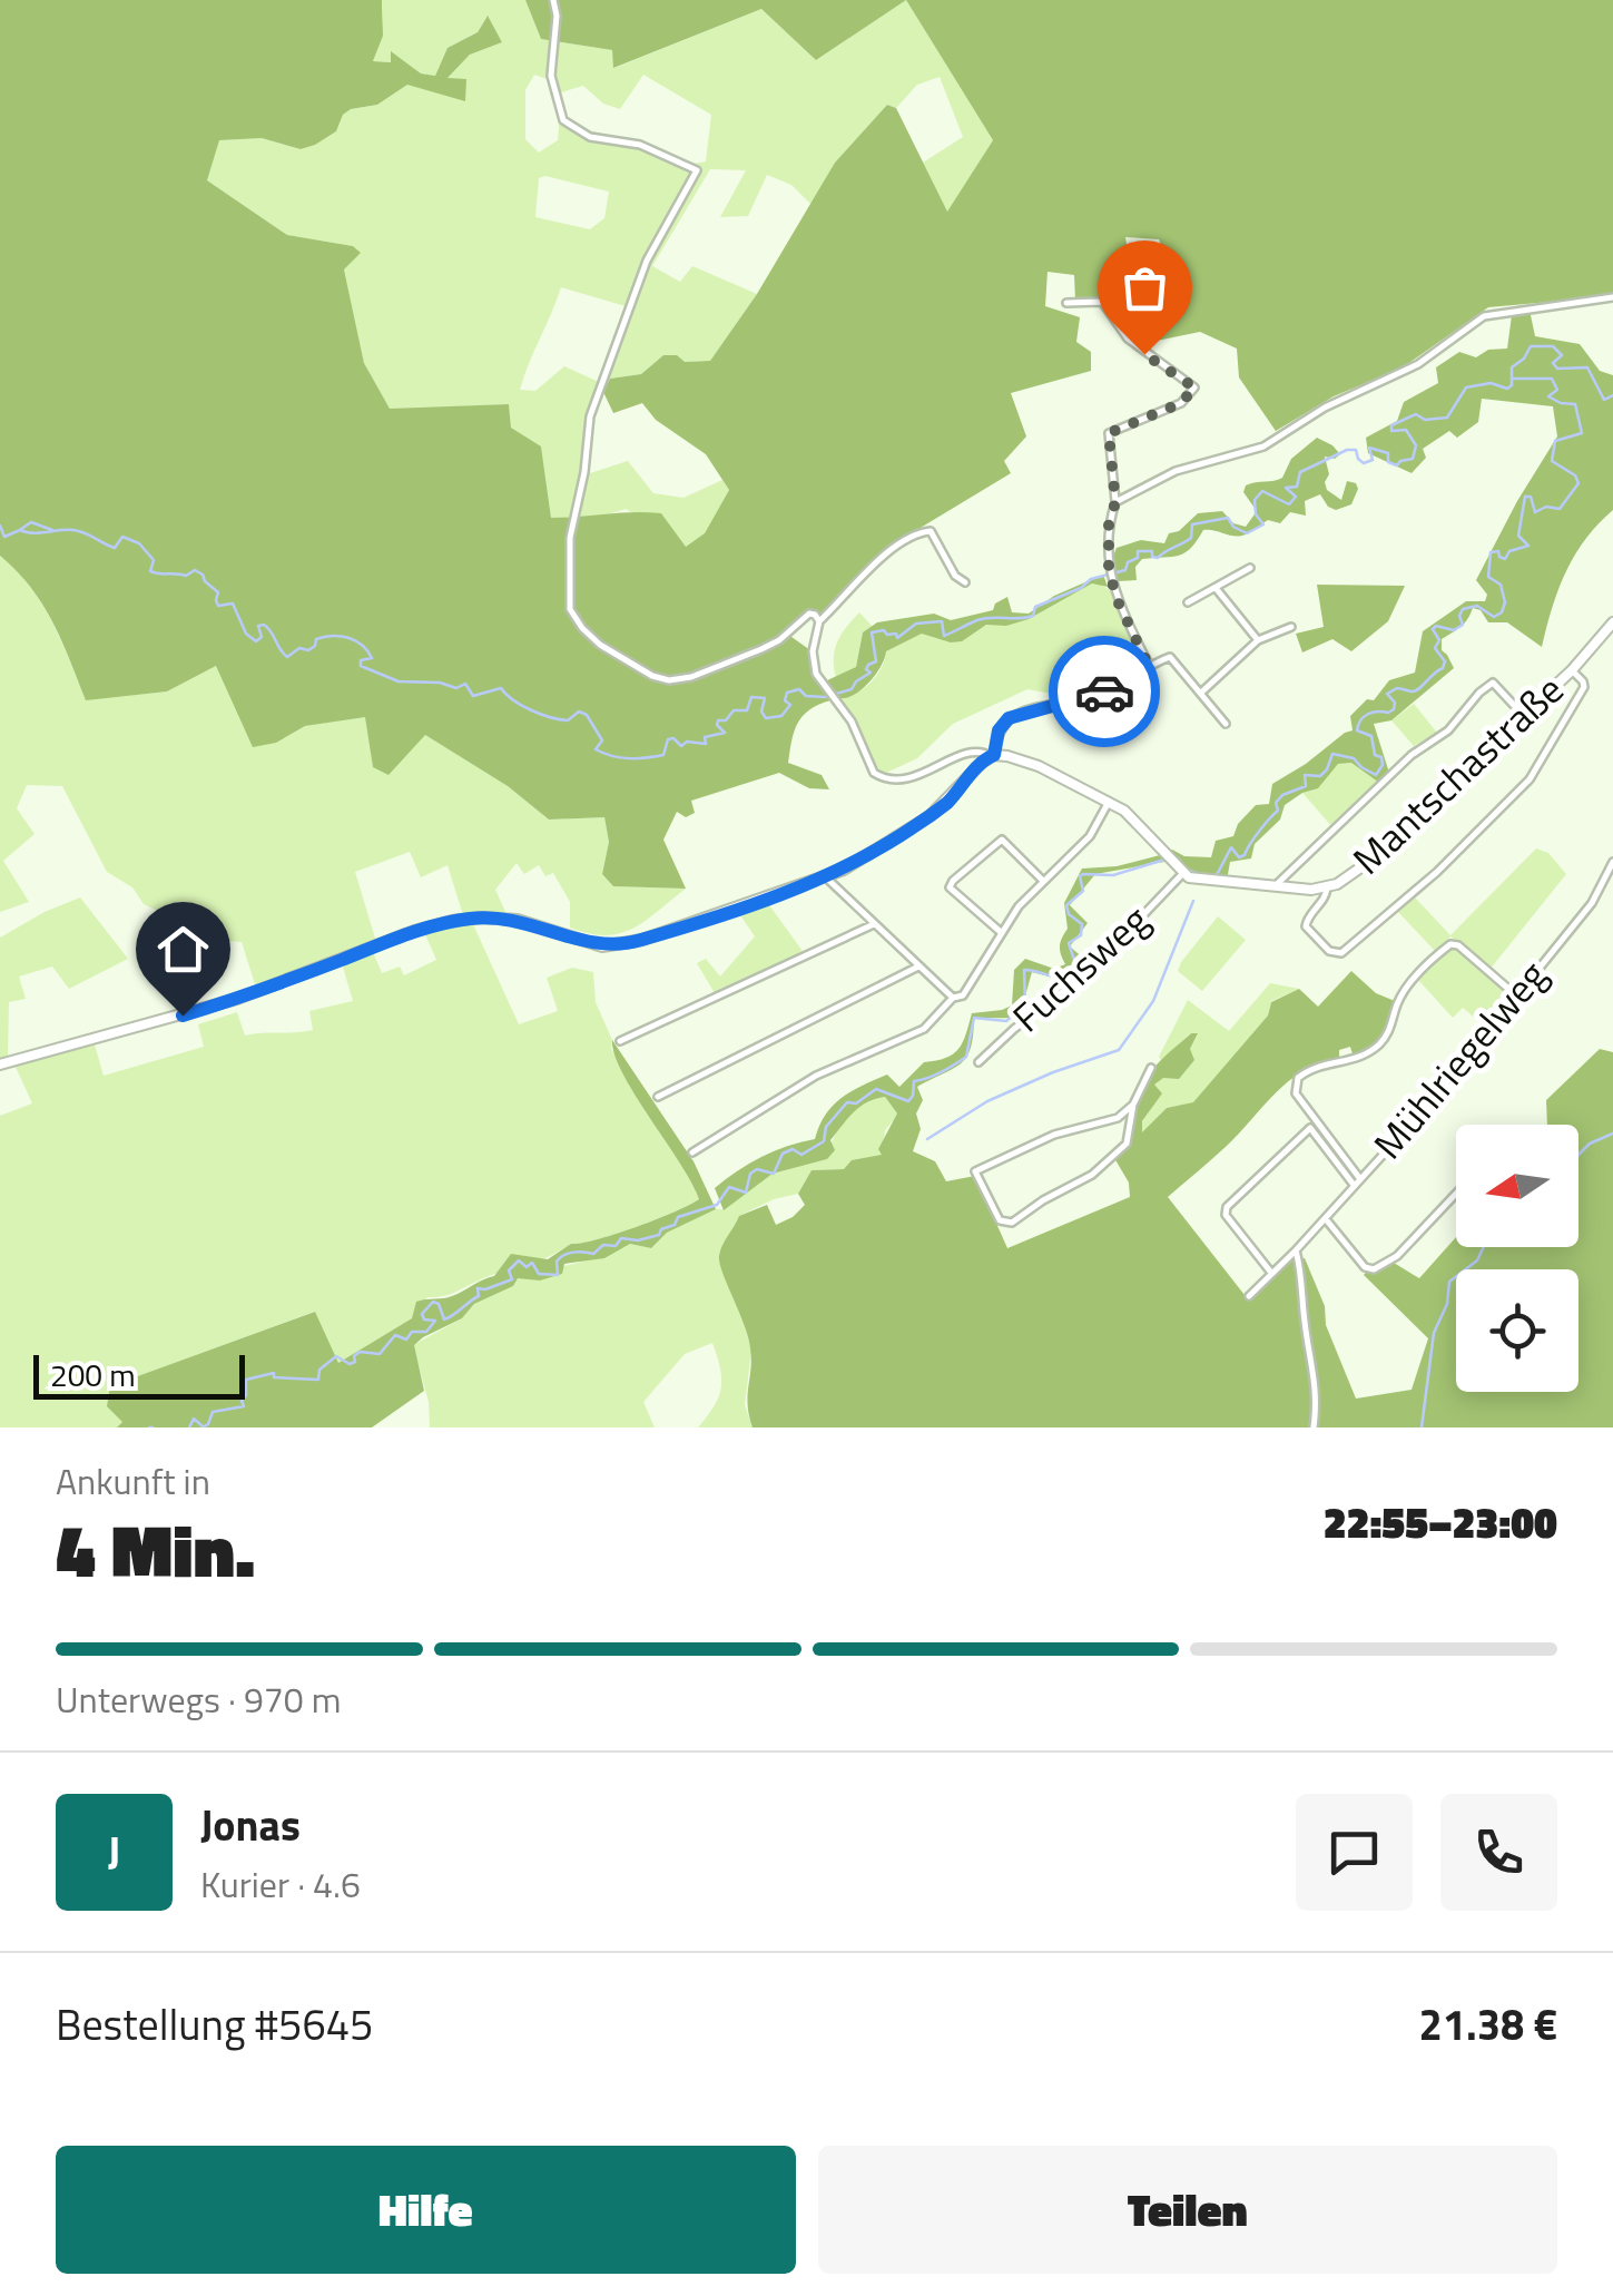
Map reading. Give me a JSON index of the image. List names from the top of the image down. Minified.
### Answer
{"streets":{"street":["Mantschastraße","Fuchsweg","Mühlriegelweg"]},"crossings":[["Mantschastraße","Fuchsweg"]],"scale_bar":"200 m","north":"left","page":{"scale":"200 m","heading":["4 Min.","Ankunft in","22:55–23:00"],"panel":["Jonas","Kurier · 4.6","Bestellung #5645","21.38 €"],"bar":"Unterwegs · 970 m","round":"J","buttons":["Hilfe","Teilen"]}}
